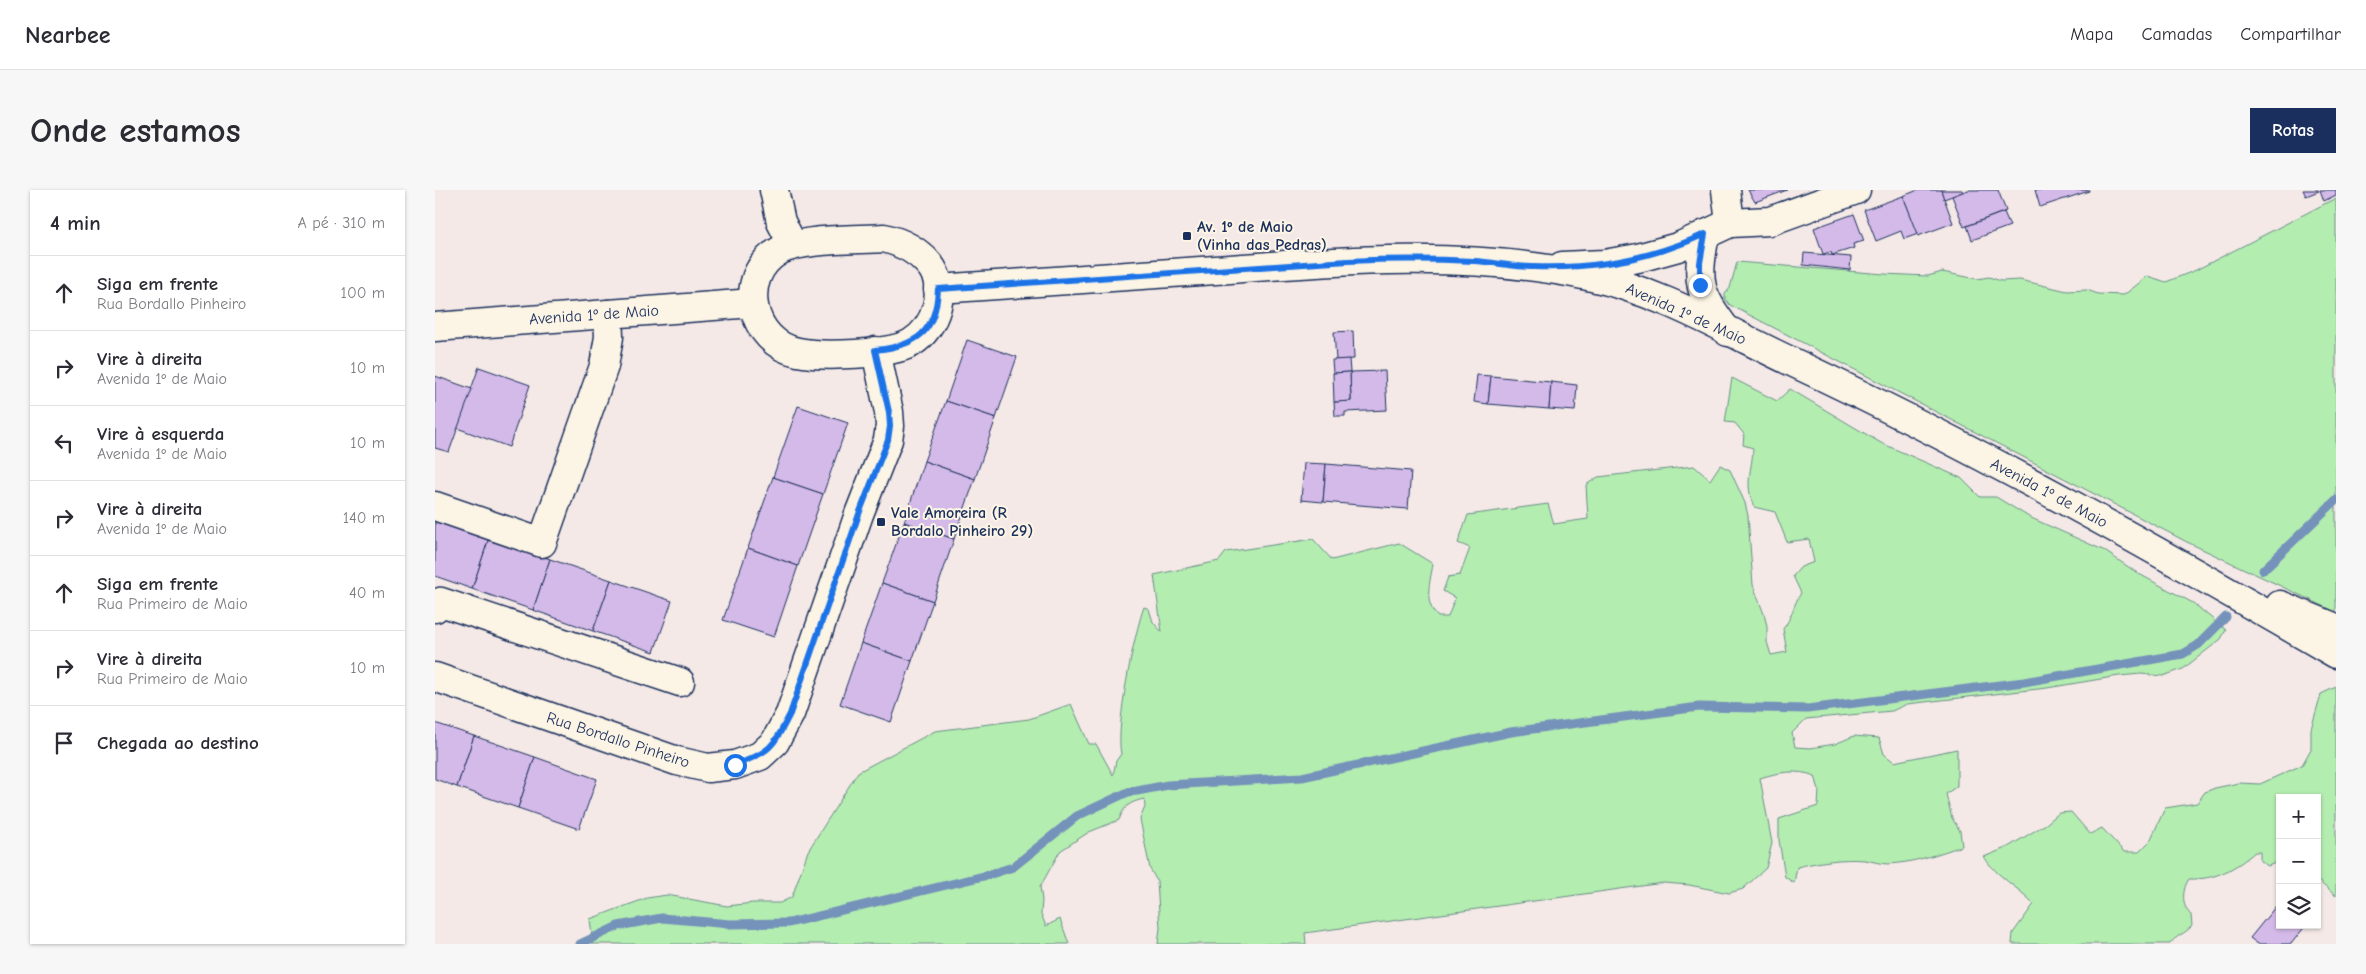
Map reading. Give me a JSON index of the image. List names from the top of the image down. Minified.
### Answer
{"streets":{"main road":["Avenida 1º de Maio","Rua Bordallo Pinheiro"]},"crossings":[["Avenida 1º de Maio","Rua Bordallo Pinheiro"]],"places":{"transit":["Av. 1º de Maio (Vinha das Pedras)","Vale Amoreira (R Bordalo Pinheiro 29)"]},"page":{"header":"Nearbee","nav":["Mapa","Camadas","Compartilhar"],"buttons":"Rotas","title":"Onde estamos","heading":["4 min","A pé · 310 m"],"list":[["Siga em frente","Rua Bordallo Pinheiro","100 m"],["Vire à direita","Avenida 1º de Maio","10 m"],["Vire à esquerda","Avenida 1º de Maio","10 m"],["Vire à direita","Avenida 1º de Maio","140 m"],["Siga em frente","Rua Primeiro de Maio","40 m"],["Vire à direita","Rua Primeiro de Maio","10 m"],"Chegada ao destino"],"map_buttons":["+","−"]}}
